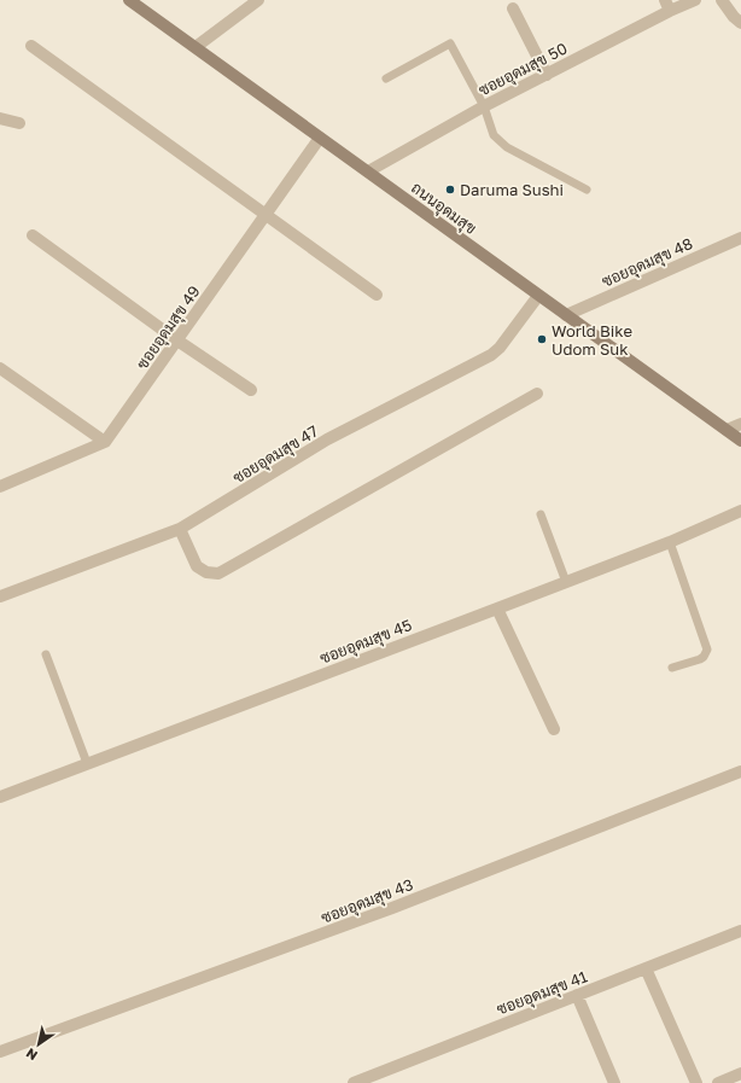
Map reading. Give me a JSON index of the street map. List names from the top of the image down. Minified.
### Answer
{"streets":{"main road":["ถนนอุดมสุข"],"street":["ซอยอุดมสุข 50","ซอยอุดมสุข 48","ซอยอุดมสุข 49","ซอยอุดมสุข 47","ซอยอุดมสุข 45","ซอยอุดมสุข 43","ซอยอุดมสุข 41"]},"crossings":[["ซอยอุดมสุข 50","ถนนอุดมสุข"],["ถนนอุดมสุข","ซอยอุดมสุข 48"],["ถนนอุดมสุข","ซอยอุดมสุข 49"],["ถนนอุดมสุข","ซอยอุดมสุข 47"]],"places":["Daruma Sushi","World Bike Udom Suk"],"north":"bottom left"}
